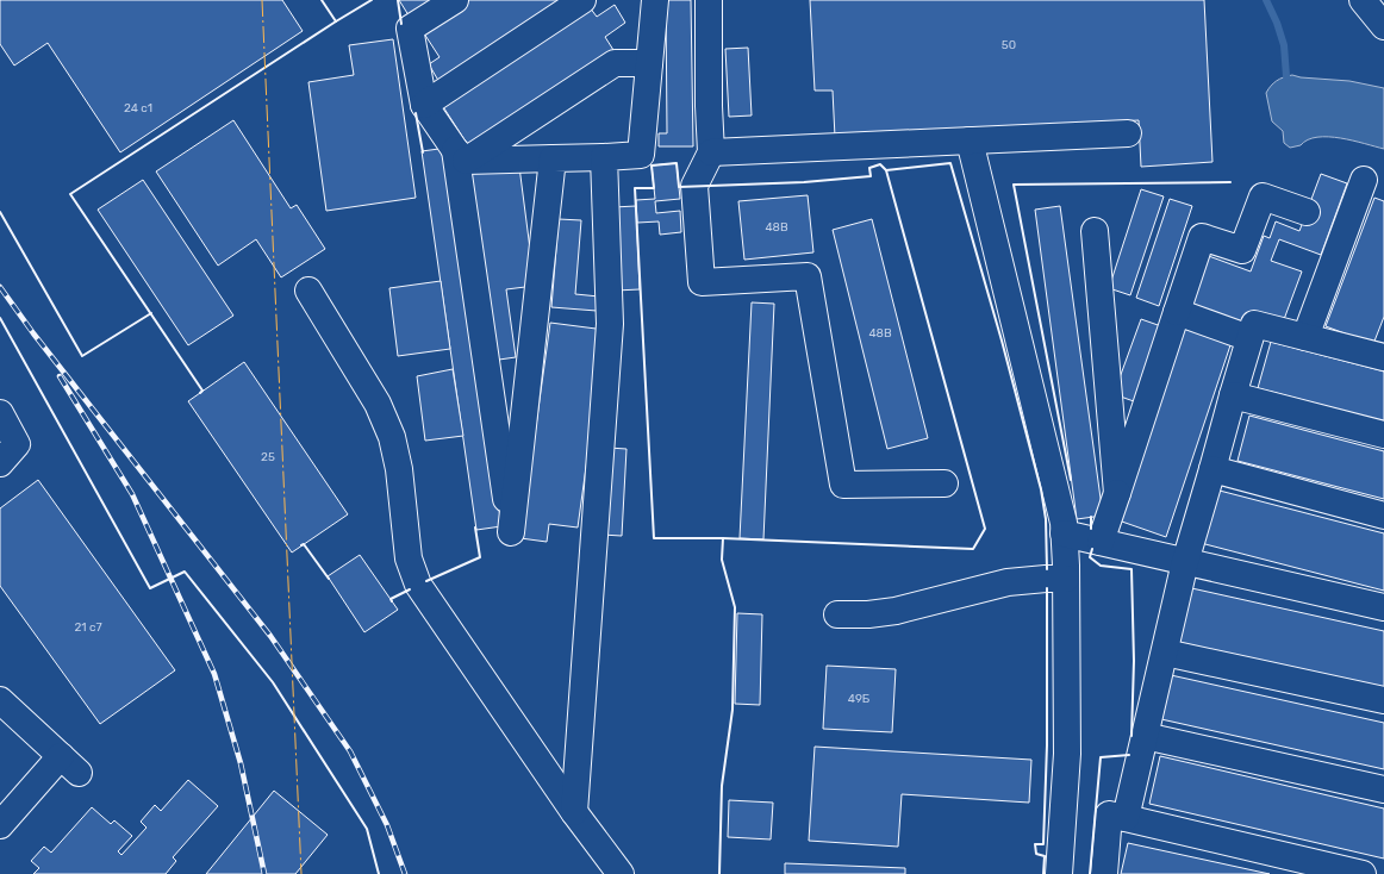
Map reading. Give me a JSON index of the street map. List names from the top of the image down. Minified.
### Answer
{"house_numbers":["50","24 с1","48В","48В","25","21 с7","49Б"]}
